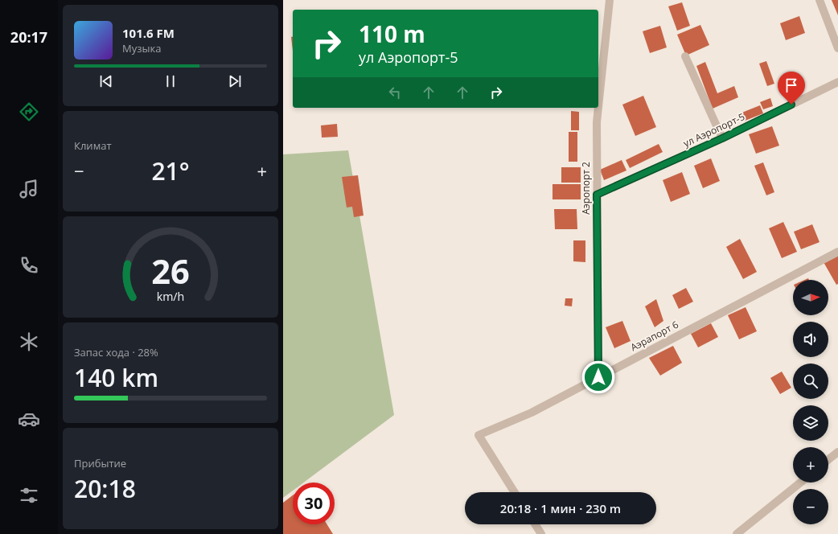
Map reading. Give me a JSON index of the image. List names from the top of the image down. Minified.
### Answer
{"streets":{"street":["ул Аэропорт-5","Аэропорт 2","Аэрапорт 6"]},"crossings":[["ул Аэропорт-5","Аэропорт 2"],["Аэропорт 2","Аэрапорт 6"]],"north":"right","page":{"tabs":"20:17","turn":["110 m","ул Аэропорт-5"],"song":["101.6 FM","Музыка"],"tile":["Климат",["Запас хода · 28%","140 km"],["Прибытие","20:18"]],"heat":["−","21°","+"],"map_buttons":["+","−"],"limit":"30","trip":"20:18 · 1 мин · 230 m","gauge":["26","km/h"]}}
